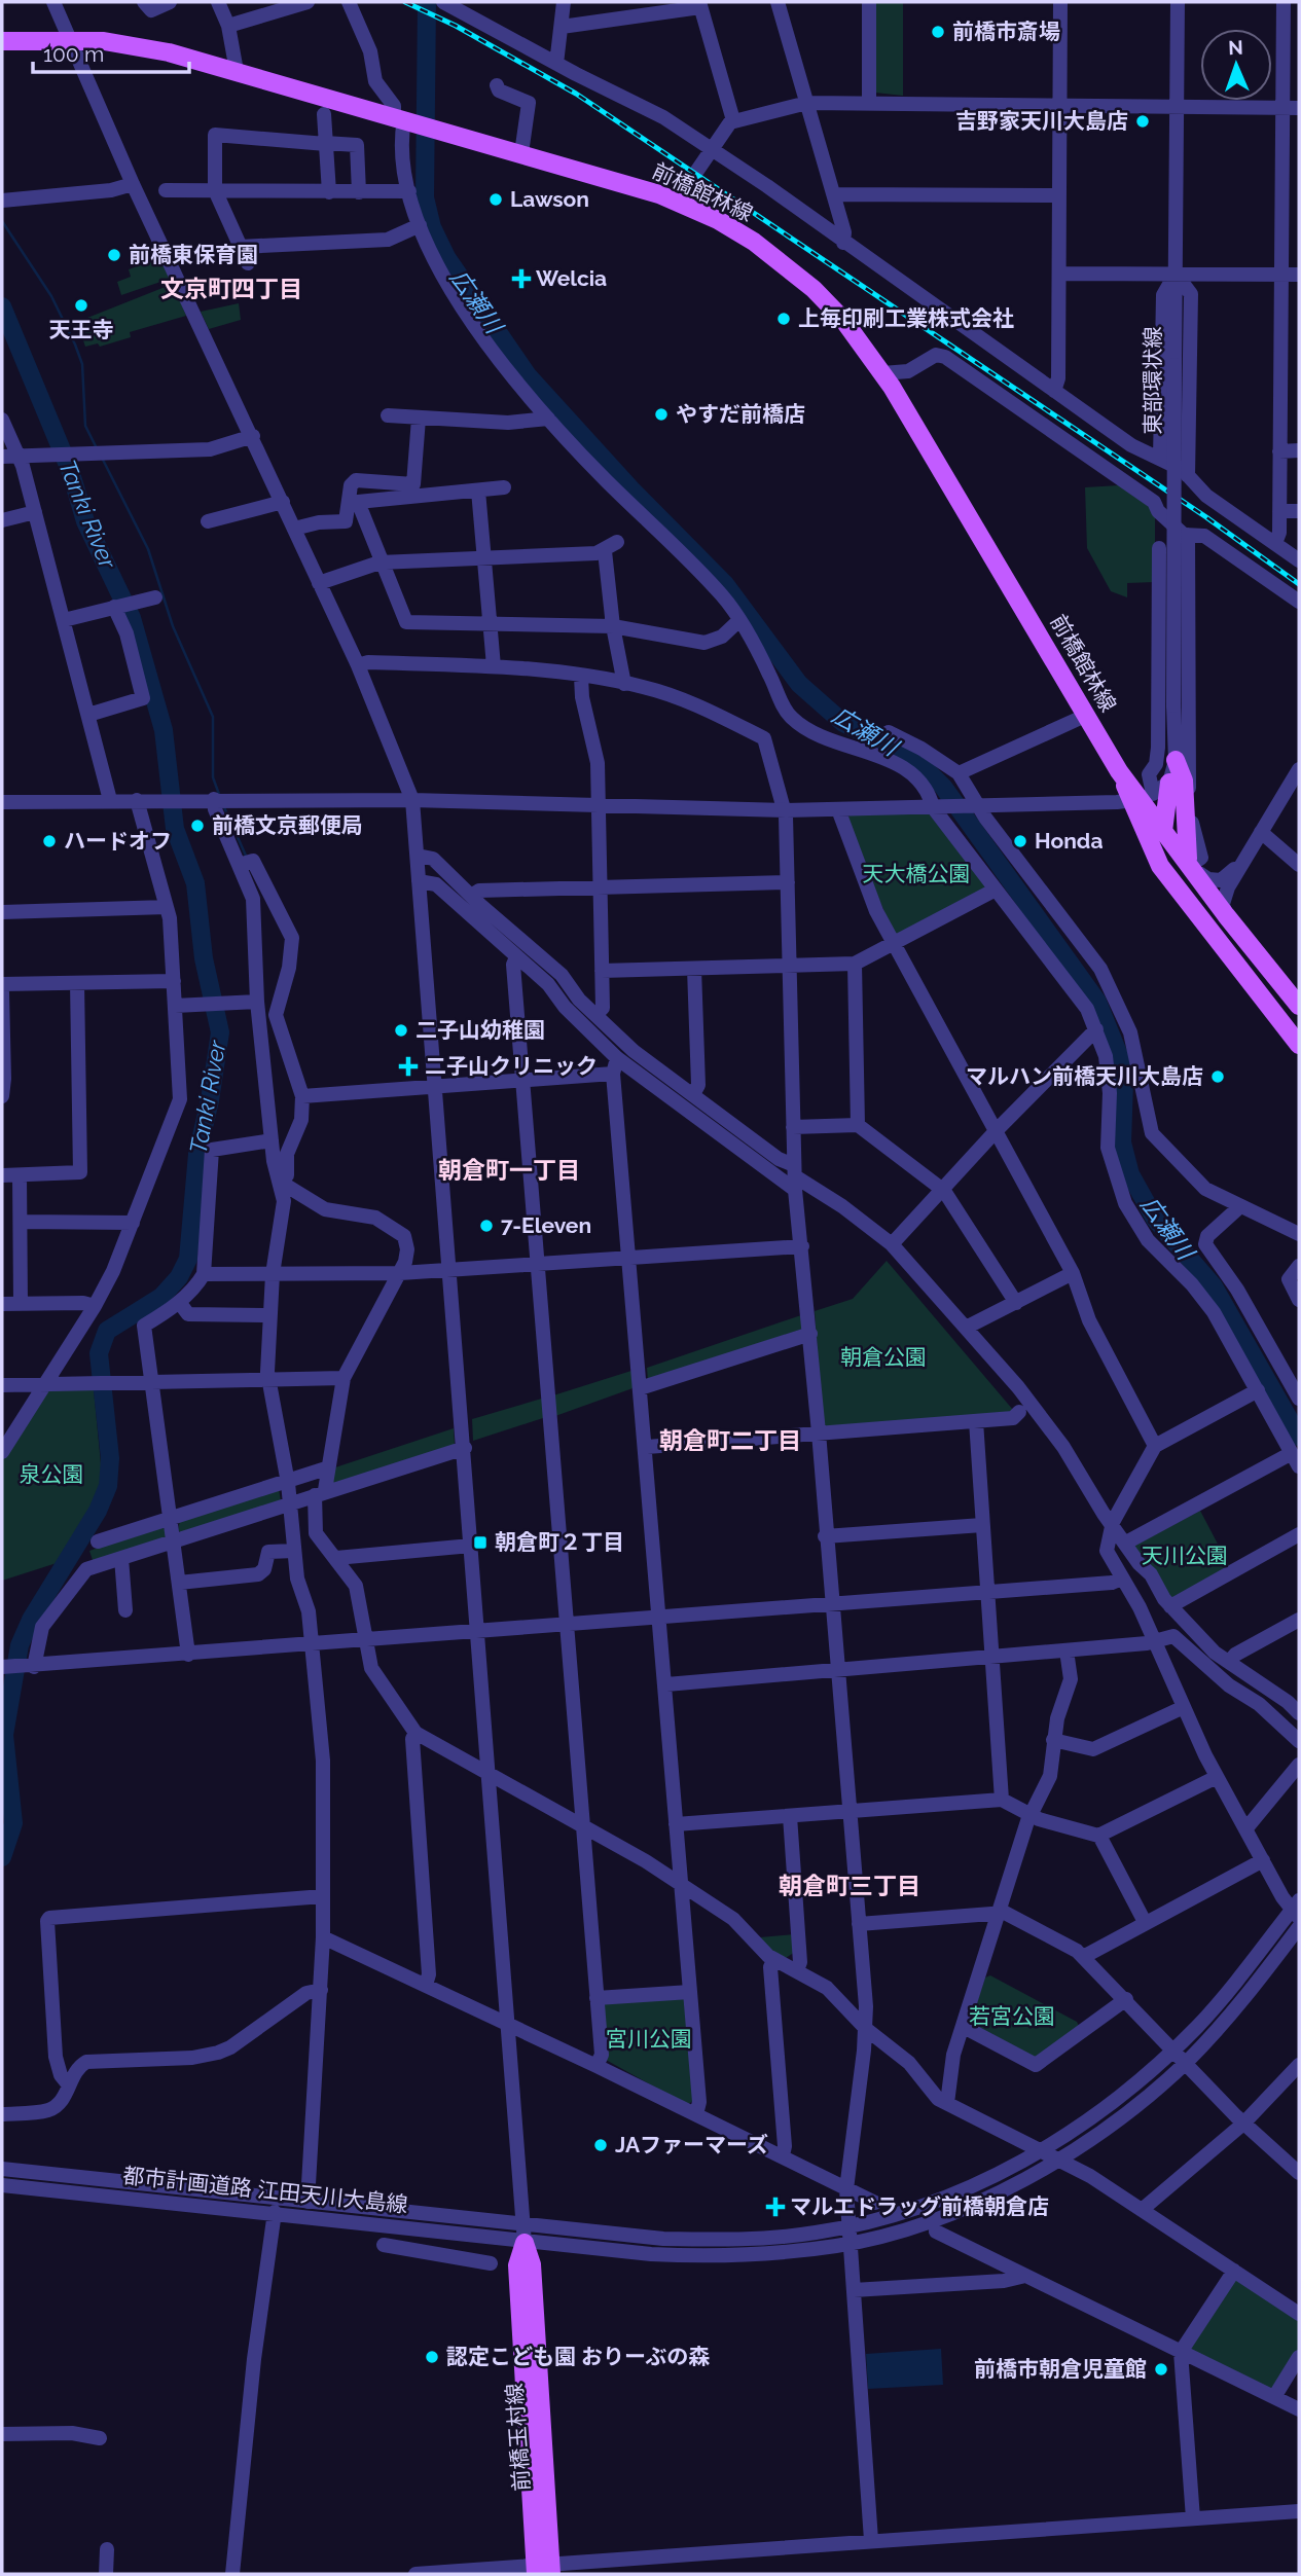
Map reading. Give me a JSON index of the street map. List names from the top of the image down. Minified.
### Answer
{"streets":{"main road":["前橋館林線","前橋玉村線"],"street":["東部環状線","都市計画道路 江田天川大島線"]},"crossings":[["都市計画道路 江田天川大島線","前橋玉村線"]],"districts":["文京町四丁目","朝倉町一丁目","朝倉町二丁目","朝倉町三丁目"],"water":["広瀬川","Tanki River"],"parks":["天大橋公園","朝倉公園","泉公園","天川公園","若宮公園","宮川公園"],"places":{"other":["前橋市斎場","吉野家天川大島店","Lawson","前橋東保育園","天王寺","上毎印刷工業株式会社","やすだ前橋店","前橋文京郵便局","ハードオフ","Honda","二子山幼稚園","マルハン前橋天川大島店","7-Eleven","JAファーマーズ","認定こども園 おりーぶの森","前橋市朝倉児童館"],"health":["Welcia","二子山クリニック","マルエドラッグ前橋朝倉店"],"transit":["朝倉町２丁目"]},"scale_bar":"100 m","north":"top"}
